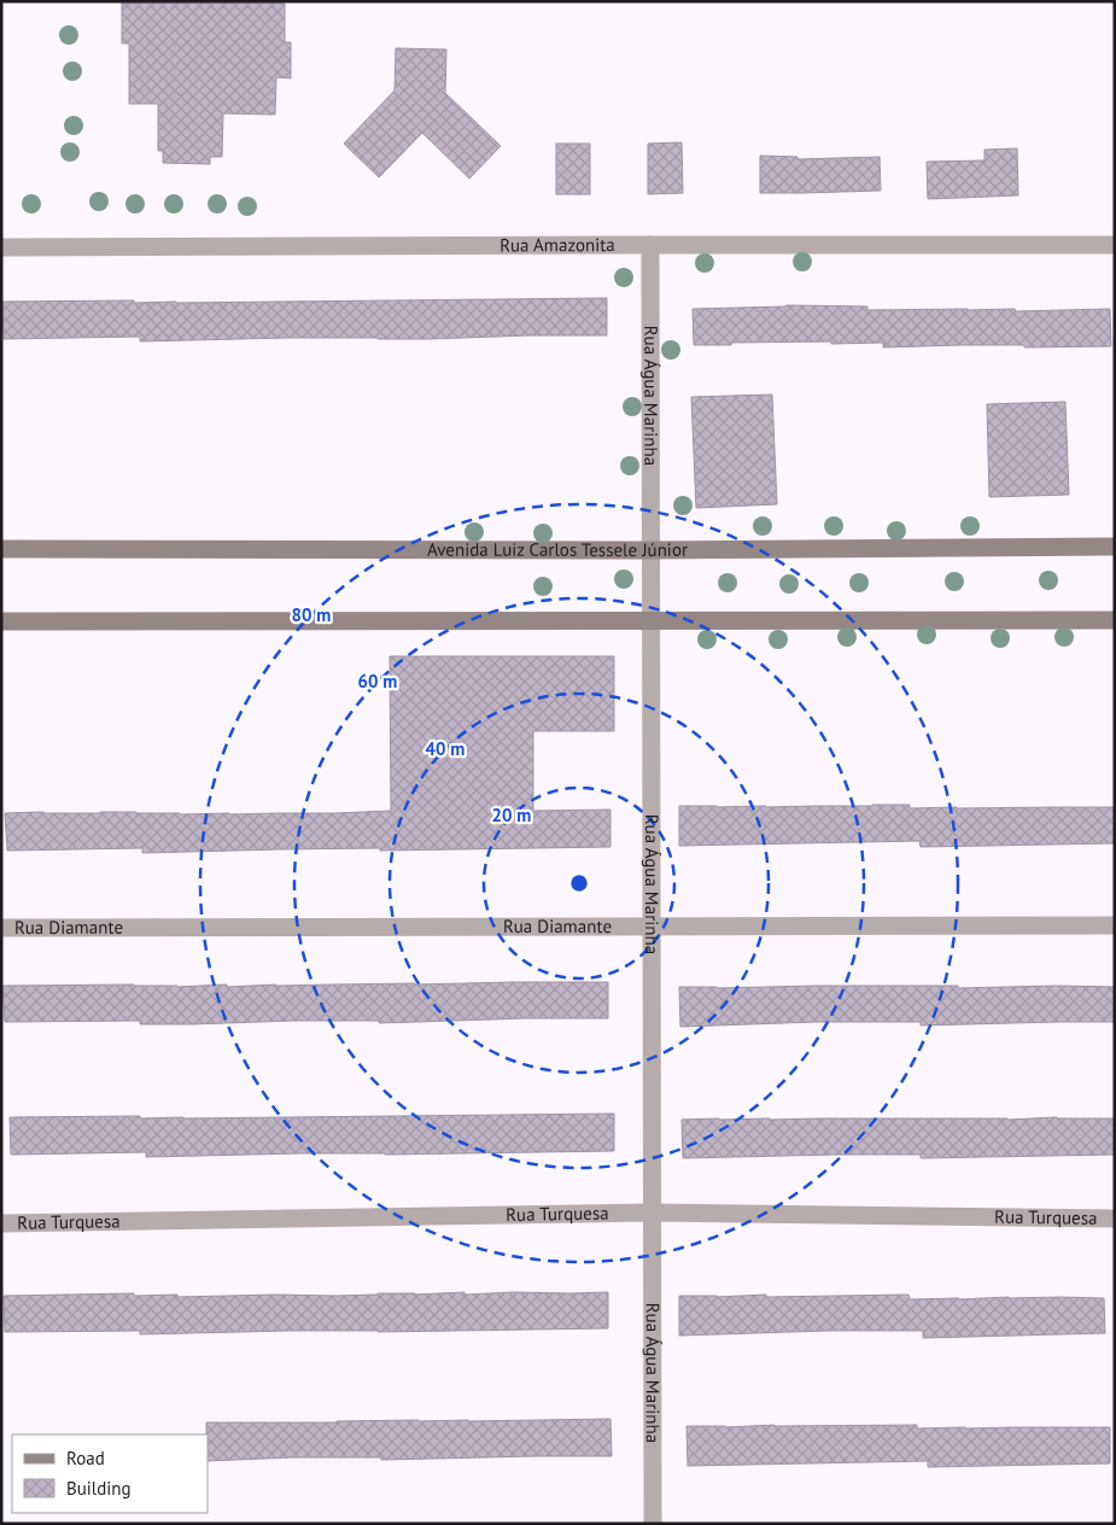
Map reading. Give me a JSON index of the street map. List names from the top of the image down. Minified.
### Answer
{"streets":{"street":["Rua Amazonita","Rua Água Marinha","Avenida Luiz Carlos Tessele Júnior","Rua Diamante","Rua Turquesa"]},"crossings":[["Rua Amazonita","Rua Água Marinha"],["Rua Água Marinha","Avenida Luiz Carlos Tessele Júnior"],["Rua Água Marinha","Rua Diamante"],["Rua Água Marinha","Rua Turquesa"]],"legend":["Road","Building"],"rings":["80 m","60 m","40 m","20 m"]}
